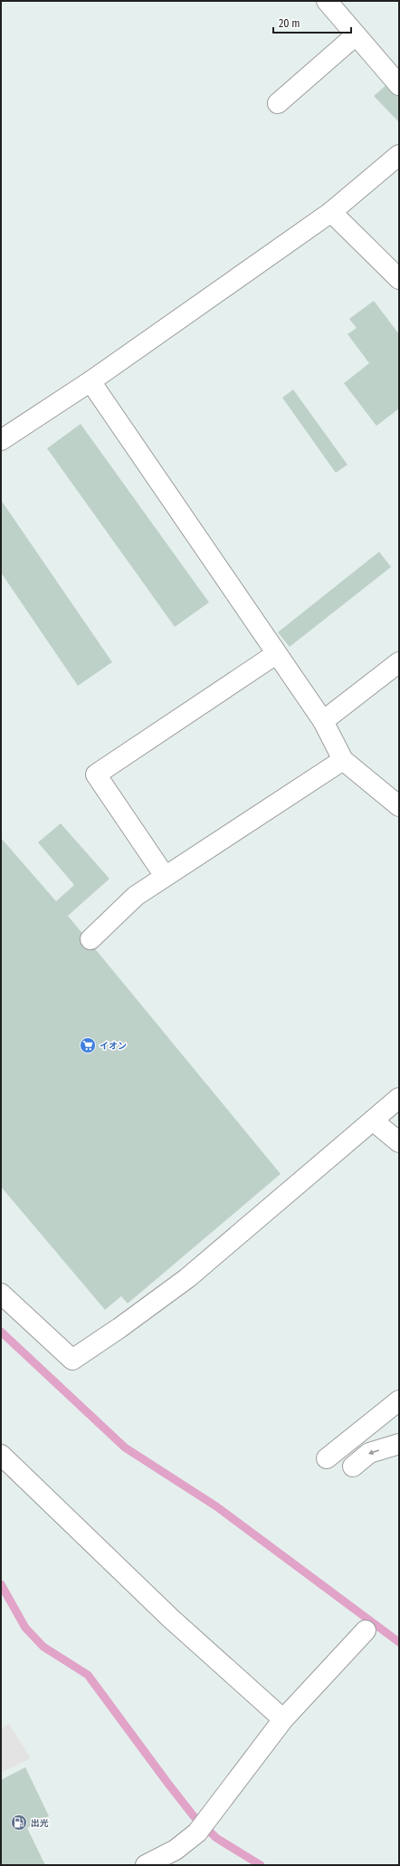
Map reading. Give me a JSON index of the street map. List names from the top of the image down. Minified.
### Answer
{"places":{"supermarket":["イオン"],"fuel station":["出光"]},"scale_bar":"20 m"}
